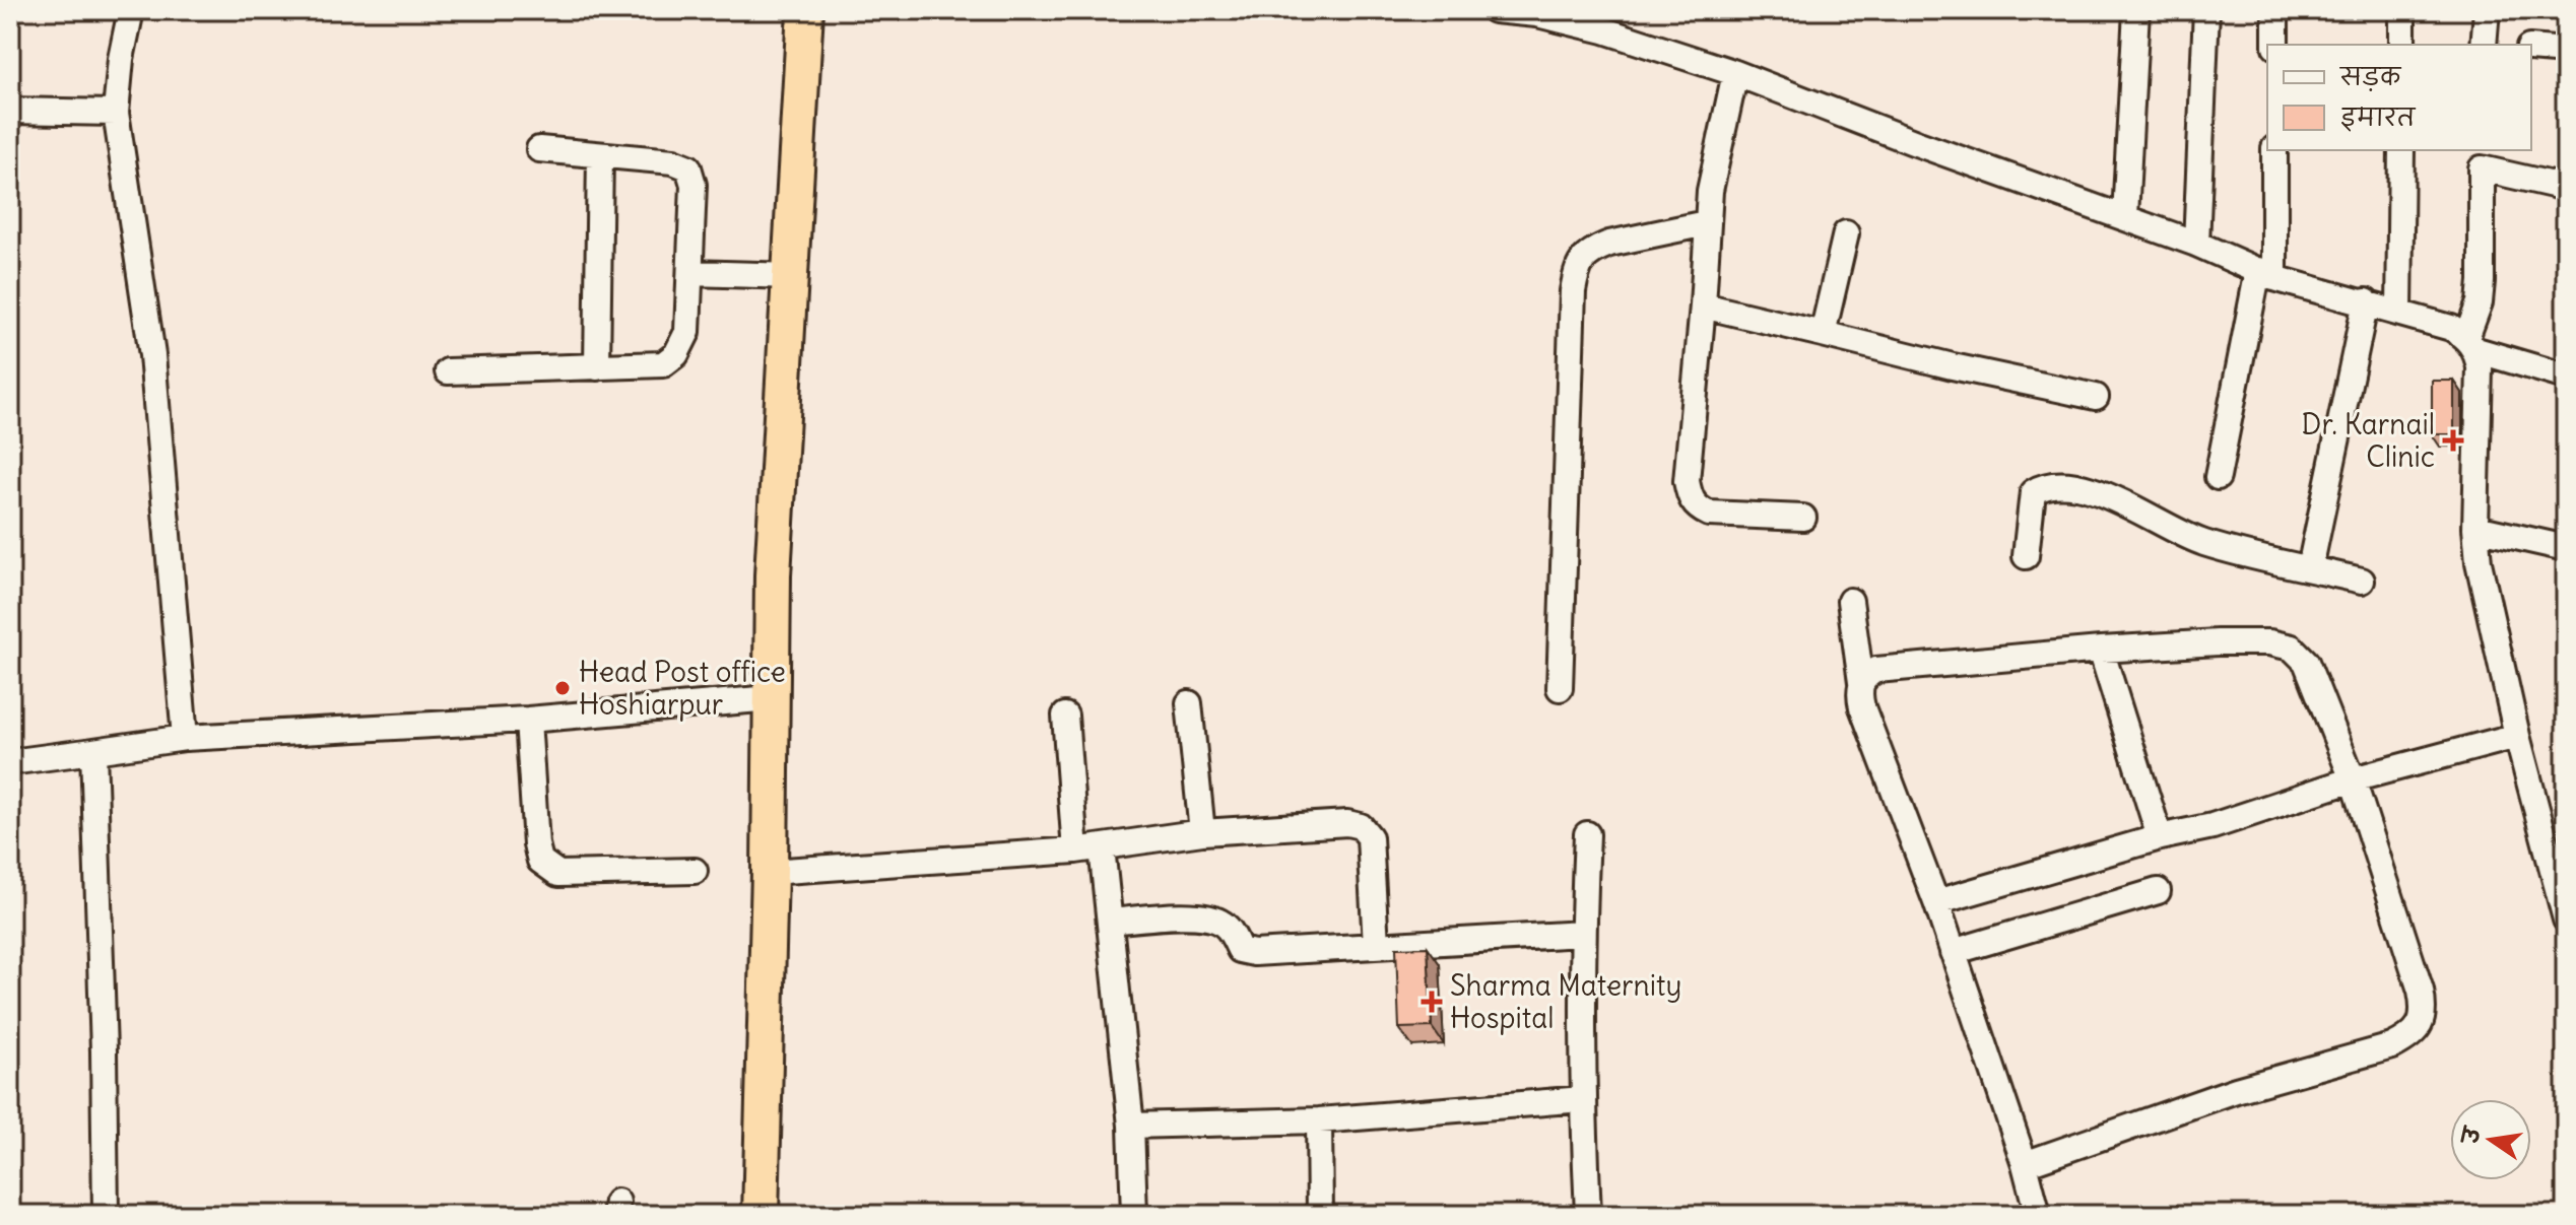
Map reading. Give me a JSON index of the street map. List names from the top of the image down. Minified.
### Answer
{"places":{"health":["Dr. Karnail Clinic","Sharma Maternity Hospital"],"other":["Head Post office Hoshiarpur"]},"legend":["सड़क","इमारत"],"north":"left"}
